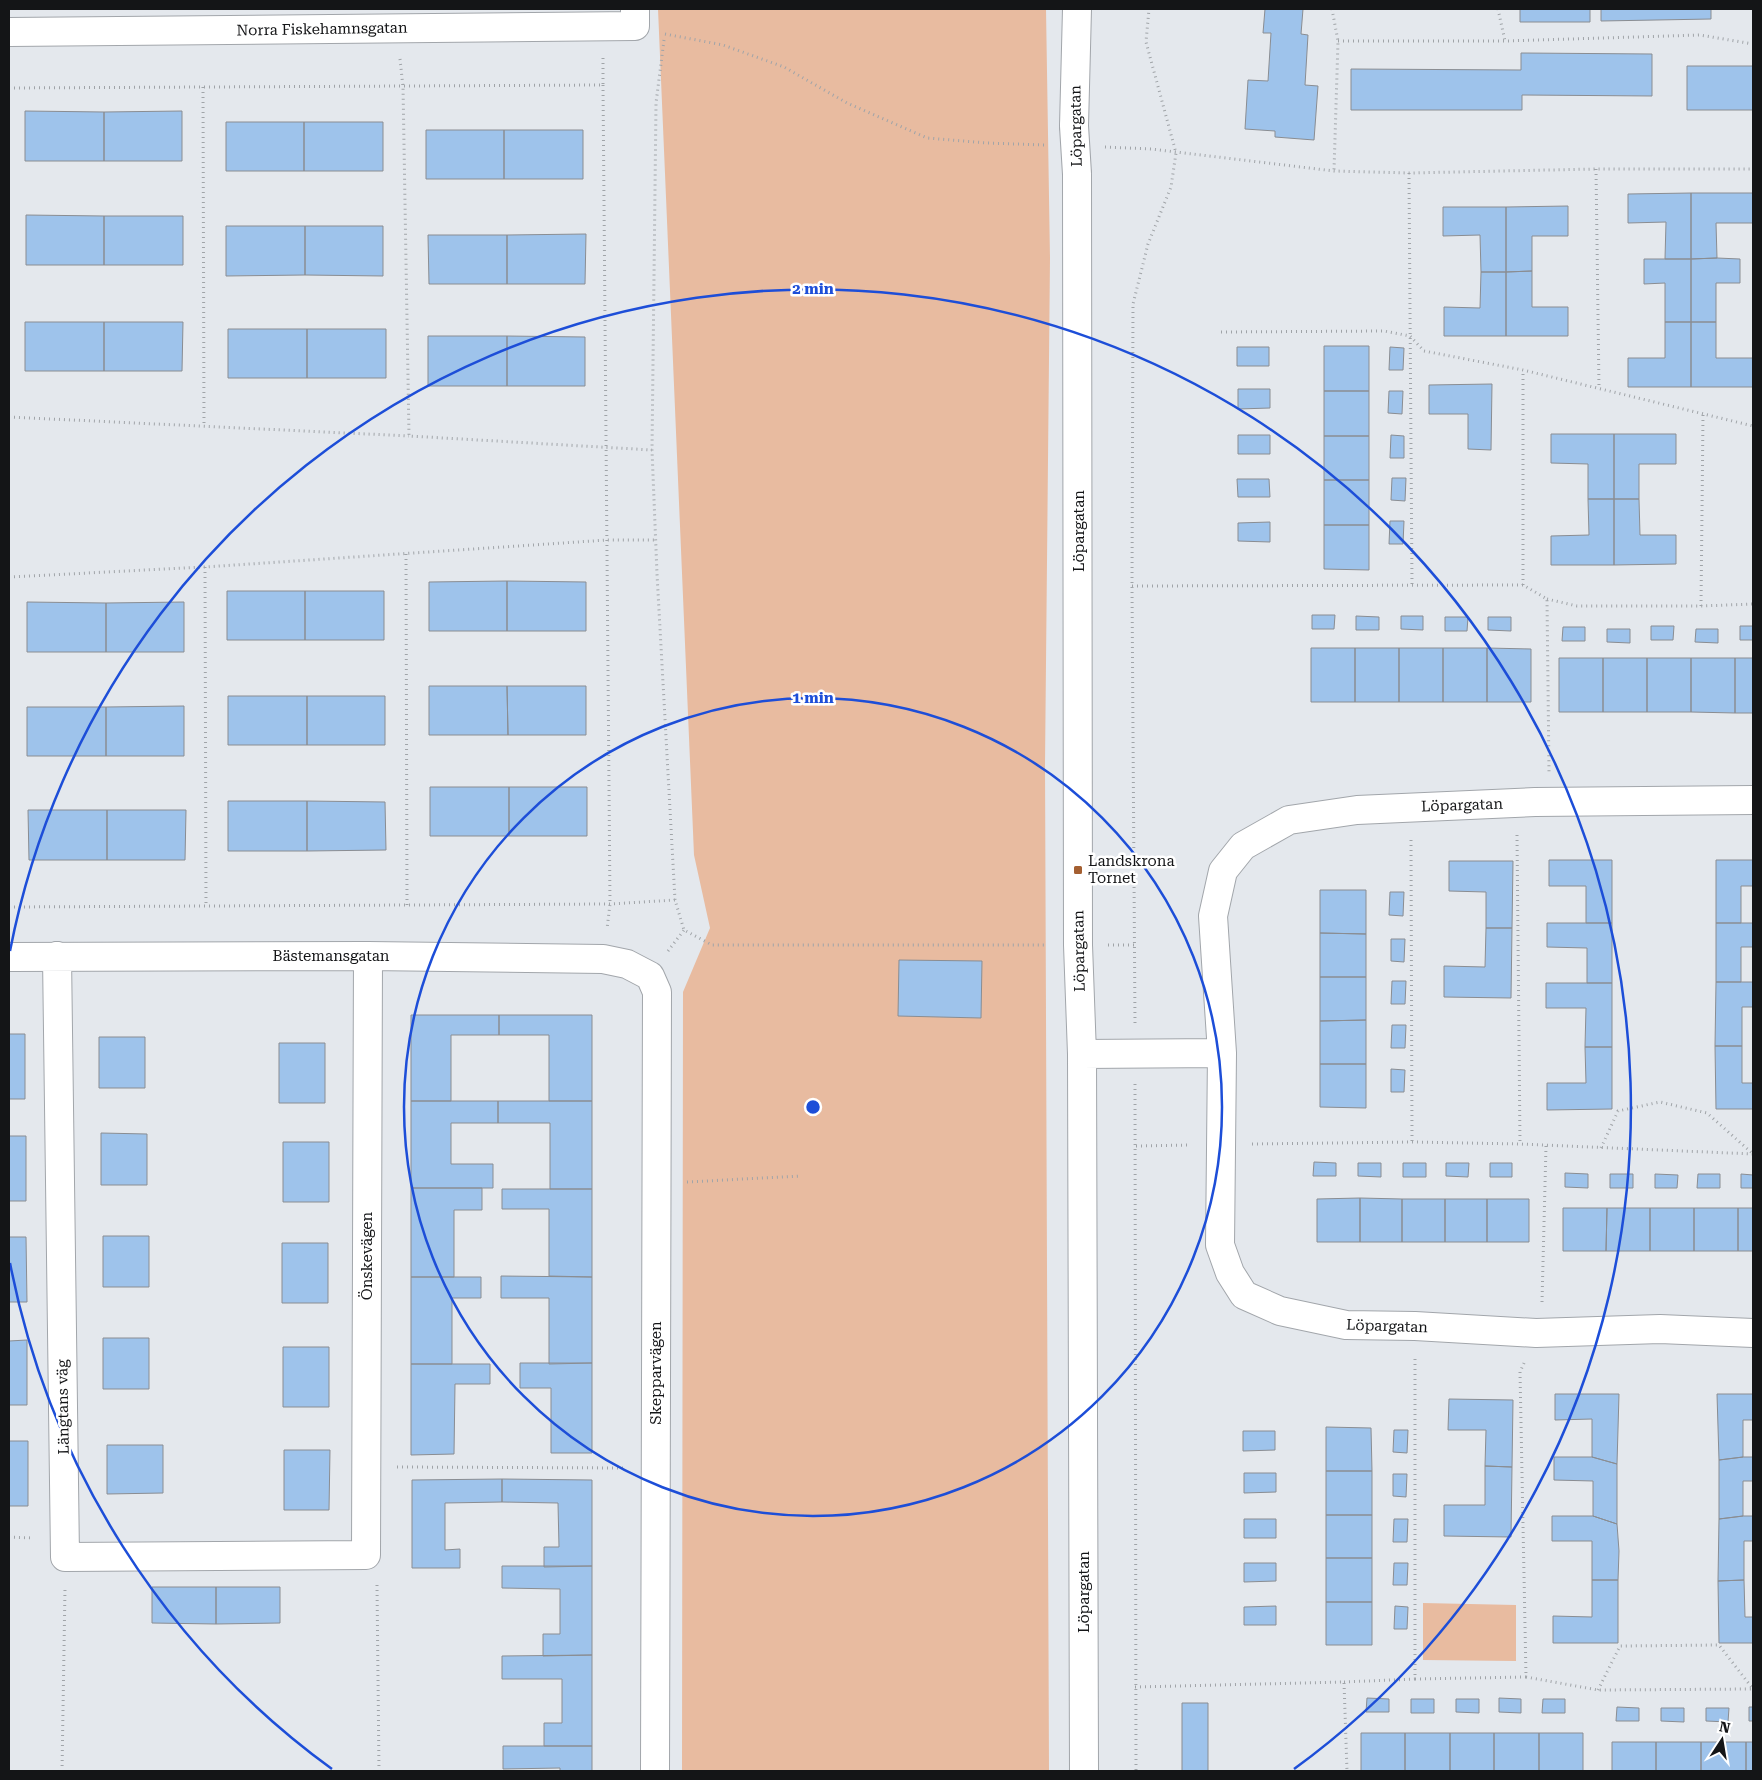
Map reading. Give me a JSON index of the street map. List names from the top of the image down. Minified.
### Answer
{"streets":{"street":["Norra Fiskehamnsgatan","Löpargatan","Bästemansgatan","Önskevägen","Skepparvägen","Längtans väg"]},"crossings":[["Bästemansgatan","Önskevägen"],["Bästemansgatan","Skepparvägen"],["Bästemansgatan","Längtans väg"]],"places":{"transit":["Landskrona Tornet"]},"north":"top","rings":["2 min","1 min"]}
